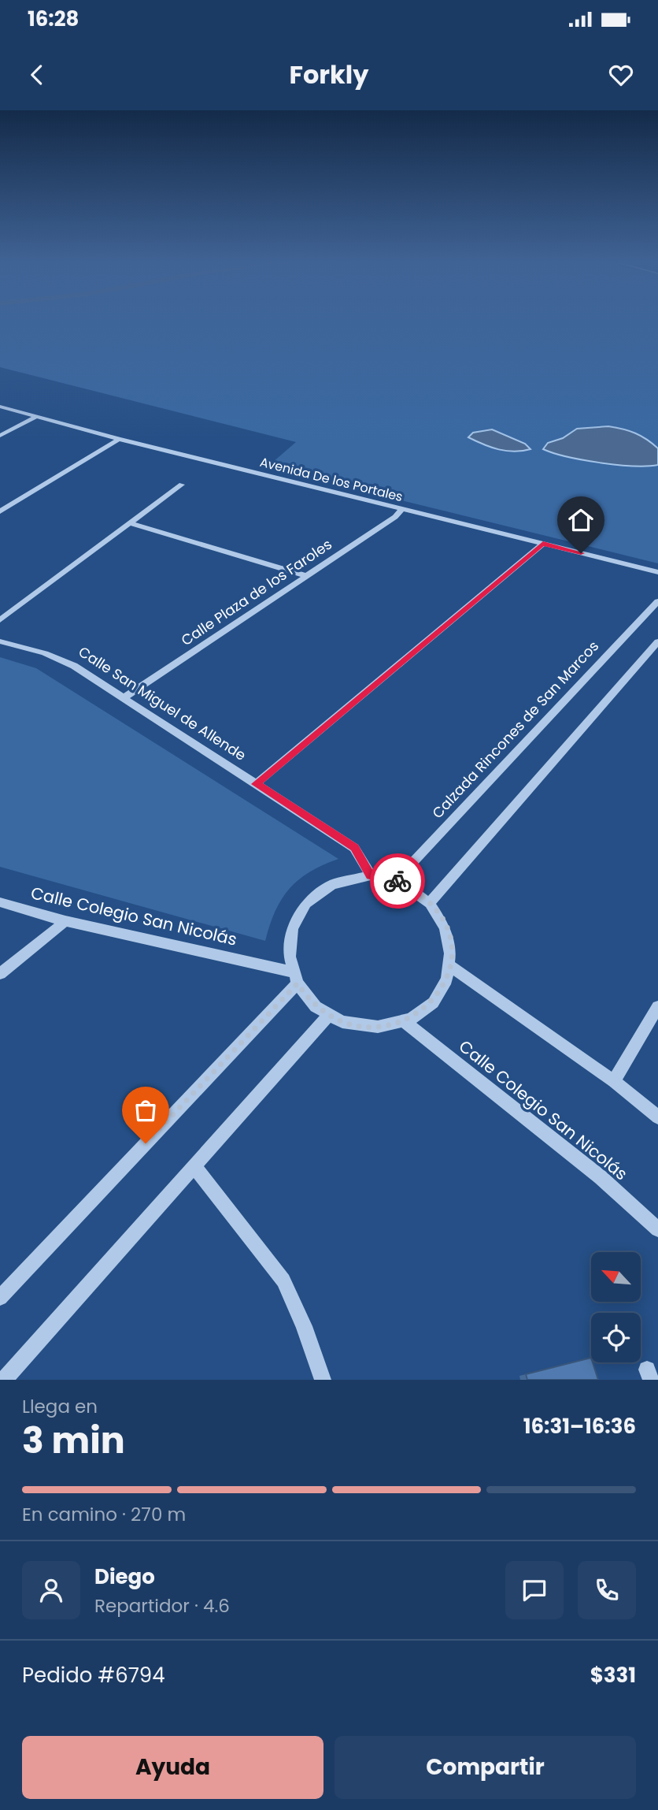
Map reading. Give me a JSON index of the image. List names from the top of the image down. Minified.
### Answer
{"streets":{"street":["Avenida De los Portales","Calle Plaza de los Faroles","Calle San Miguel de Allende","Calzada Rincones de San Marcos","Calle Colegio San Nicolás"]},"crossings":[["Avenida De los Portales","Calle Plaza de los Faroles"],["Calle Plaza de los Faroles","Calle San Miguel de Allende"],["Calle San Miguel de Allende","Calzada Rincones de San Marcos"],["Calle San Miguel de Allende","Calle Colegio San Nicolás"],["Calzada Rincones de San Marcos","Calle Colegio San Nicolás"]],"north":"top left","page":{"status":"16:28","header":"Forkly","heading":["3 min","Llega en","16:31–16:36"],"panel":["Diego","Repartidor · 4.6","Pedido #6794","$331"],"bar":"En camino · 270 m","buttons":["Ayuda","Compartir"]}}
